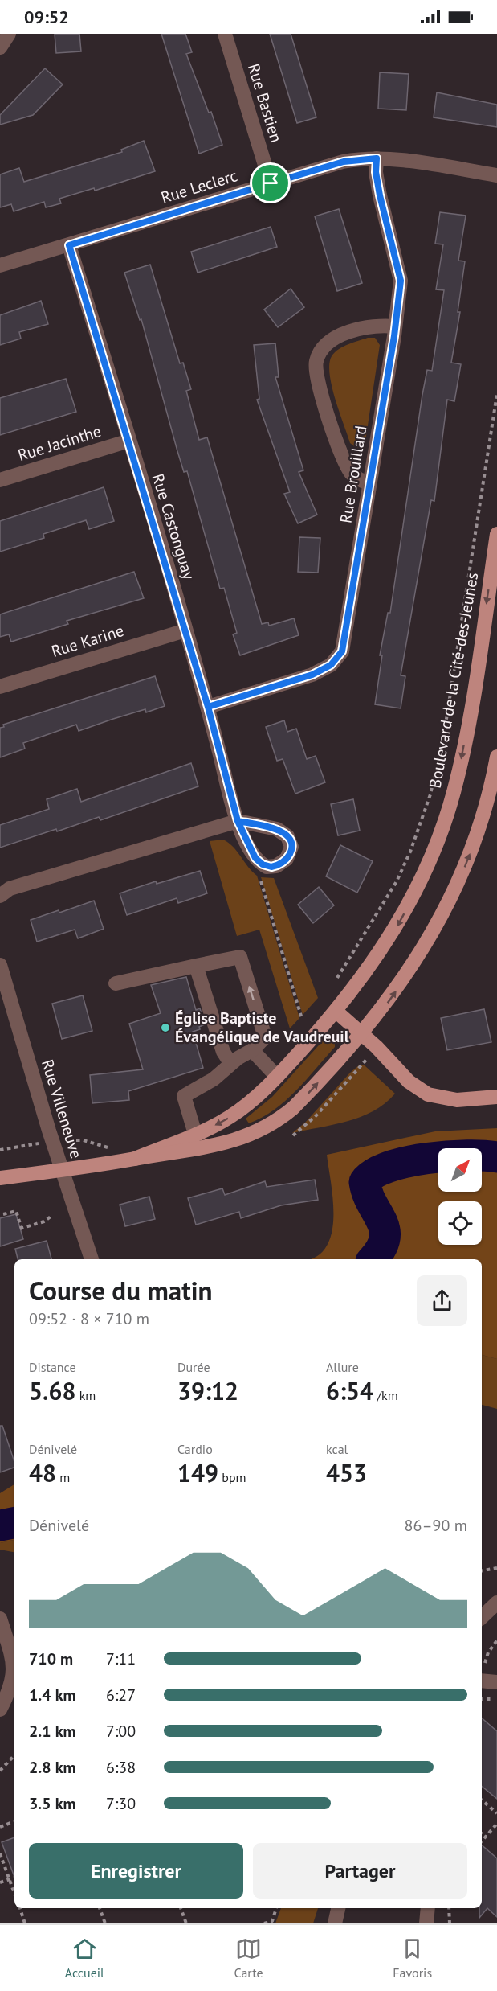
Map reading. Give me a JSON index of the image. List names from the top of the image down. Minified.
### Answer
{"streets":{"main road":["Boulevard de la Cité-des-Jeunes"],"street":["Rue Bastien","Rue Leclerc","Rue Jacinthe","Rue Brouillard","Rue Castonguay","Rue Karine","Rue Villeneuve"]},"crossings":[["Rue Bastien","Rue Leclerc"],["Rue Leclerc","Rue Brouillard"],["Rue Leclerc","Rue Castonguay"],["Rue Jacinthe","Rue Castonguay"],["Rue Brouillard","Rue Castonguay"],["Rue Castonguay","Rue Karine"],["Boulevard de la Cité-des-Jeunes","Rue Villeneuve"]],"places":["Église Baptiste Évangélique de Vaudreuil"],"north":"top right","page":{"status":"09:52","heading":["Course du matin","09:52 · 8 × 710 m"],"stats":[["Distance","5.68 km"],["Durée","39:12"],["Allure","6:54 /km"],["Dénivelé","48 m"],["Cardio","149 bpm"],["kcal","453"]],"chart":["Dénivelé","86–90 m"],"list":[{"name":"710 m","note":"7:11"},{"name":"1.4 km","note":"6:27"},{"name":"2.1 km","note":"7:00"},{"name":"2.8 km","note":"6:38"},{"name":"3.5 km","note":"7:30"}],"buttons":["Enregistrer","Partager"],"tabs":["Accueil","Carte","Favoris"]}}
